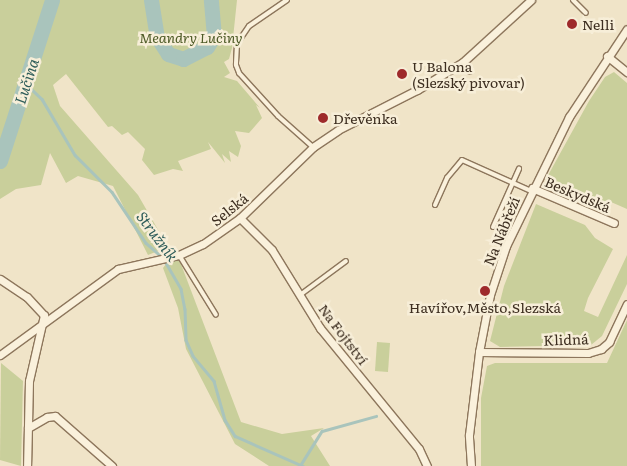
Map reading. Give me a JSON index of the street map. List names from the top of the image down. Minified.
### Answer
{"streets":{"street":["Beskydská","Selská","Na Nábřeží","Na Fojtství","Klidná"]},"crossings":[["Beskydská","Na Nábřeží"],["Selská","Na Fojtství"],["Na Nábřeží","Klidná"]],"water":["Lučina","Stružník"],"parks":["Meandry Lučiny"],"places":["Nelli","U Balona (Slezský pivovar)","Dřevěnka","Havířov,Město,Slezská"]}
